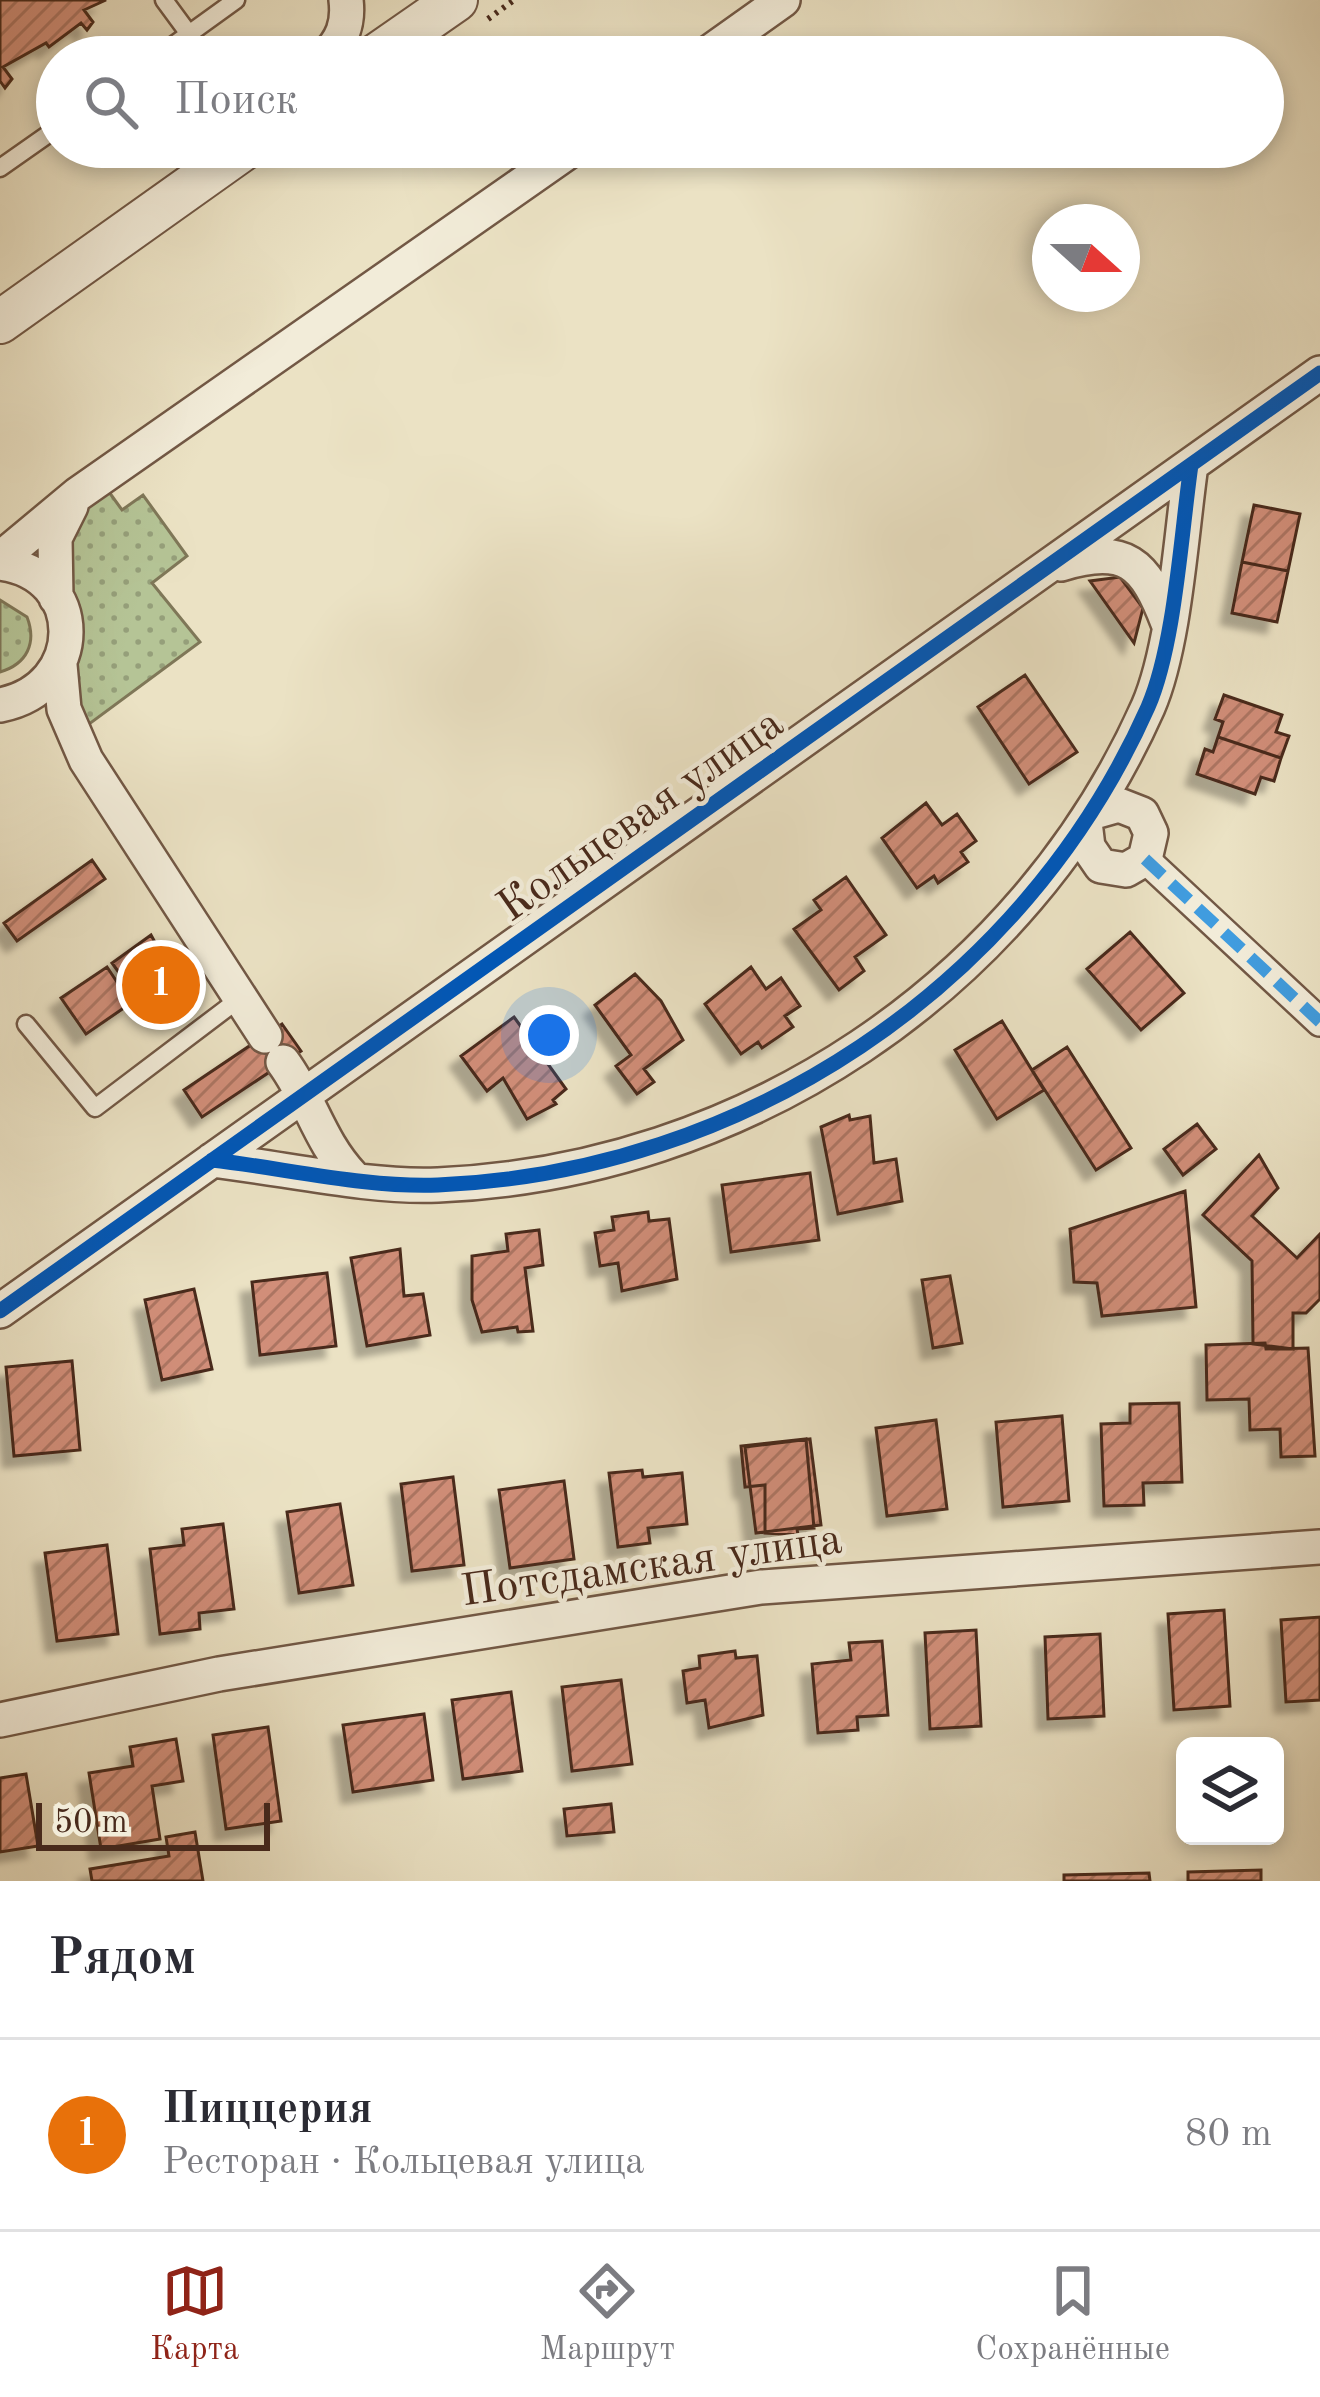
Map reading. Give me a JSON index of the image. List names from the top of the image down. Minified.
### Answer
{"streets":{"street":["Кольцевая улица","Потсдамская улица"]},"scale_bar":"50 m","north":"right","page":{"search":"Поиск","pins":"1","scale":"50 m","heading":"Рядом","list":[{"mark":"1","name":"Пиццерия","note":"Ресторан · Кольцевая улица","value":"80 m"}],"nav":["Карта","Маршрут","Сохранённые"]}}
